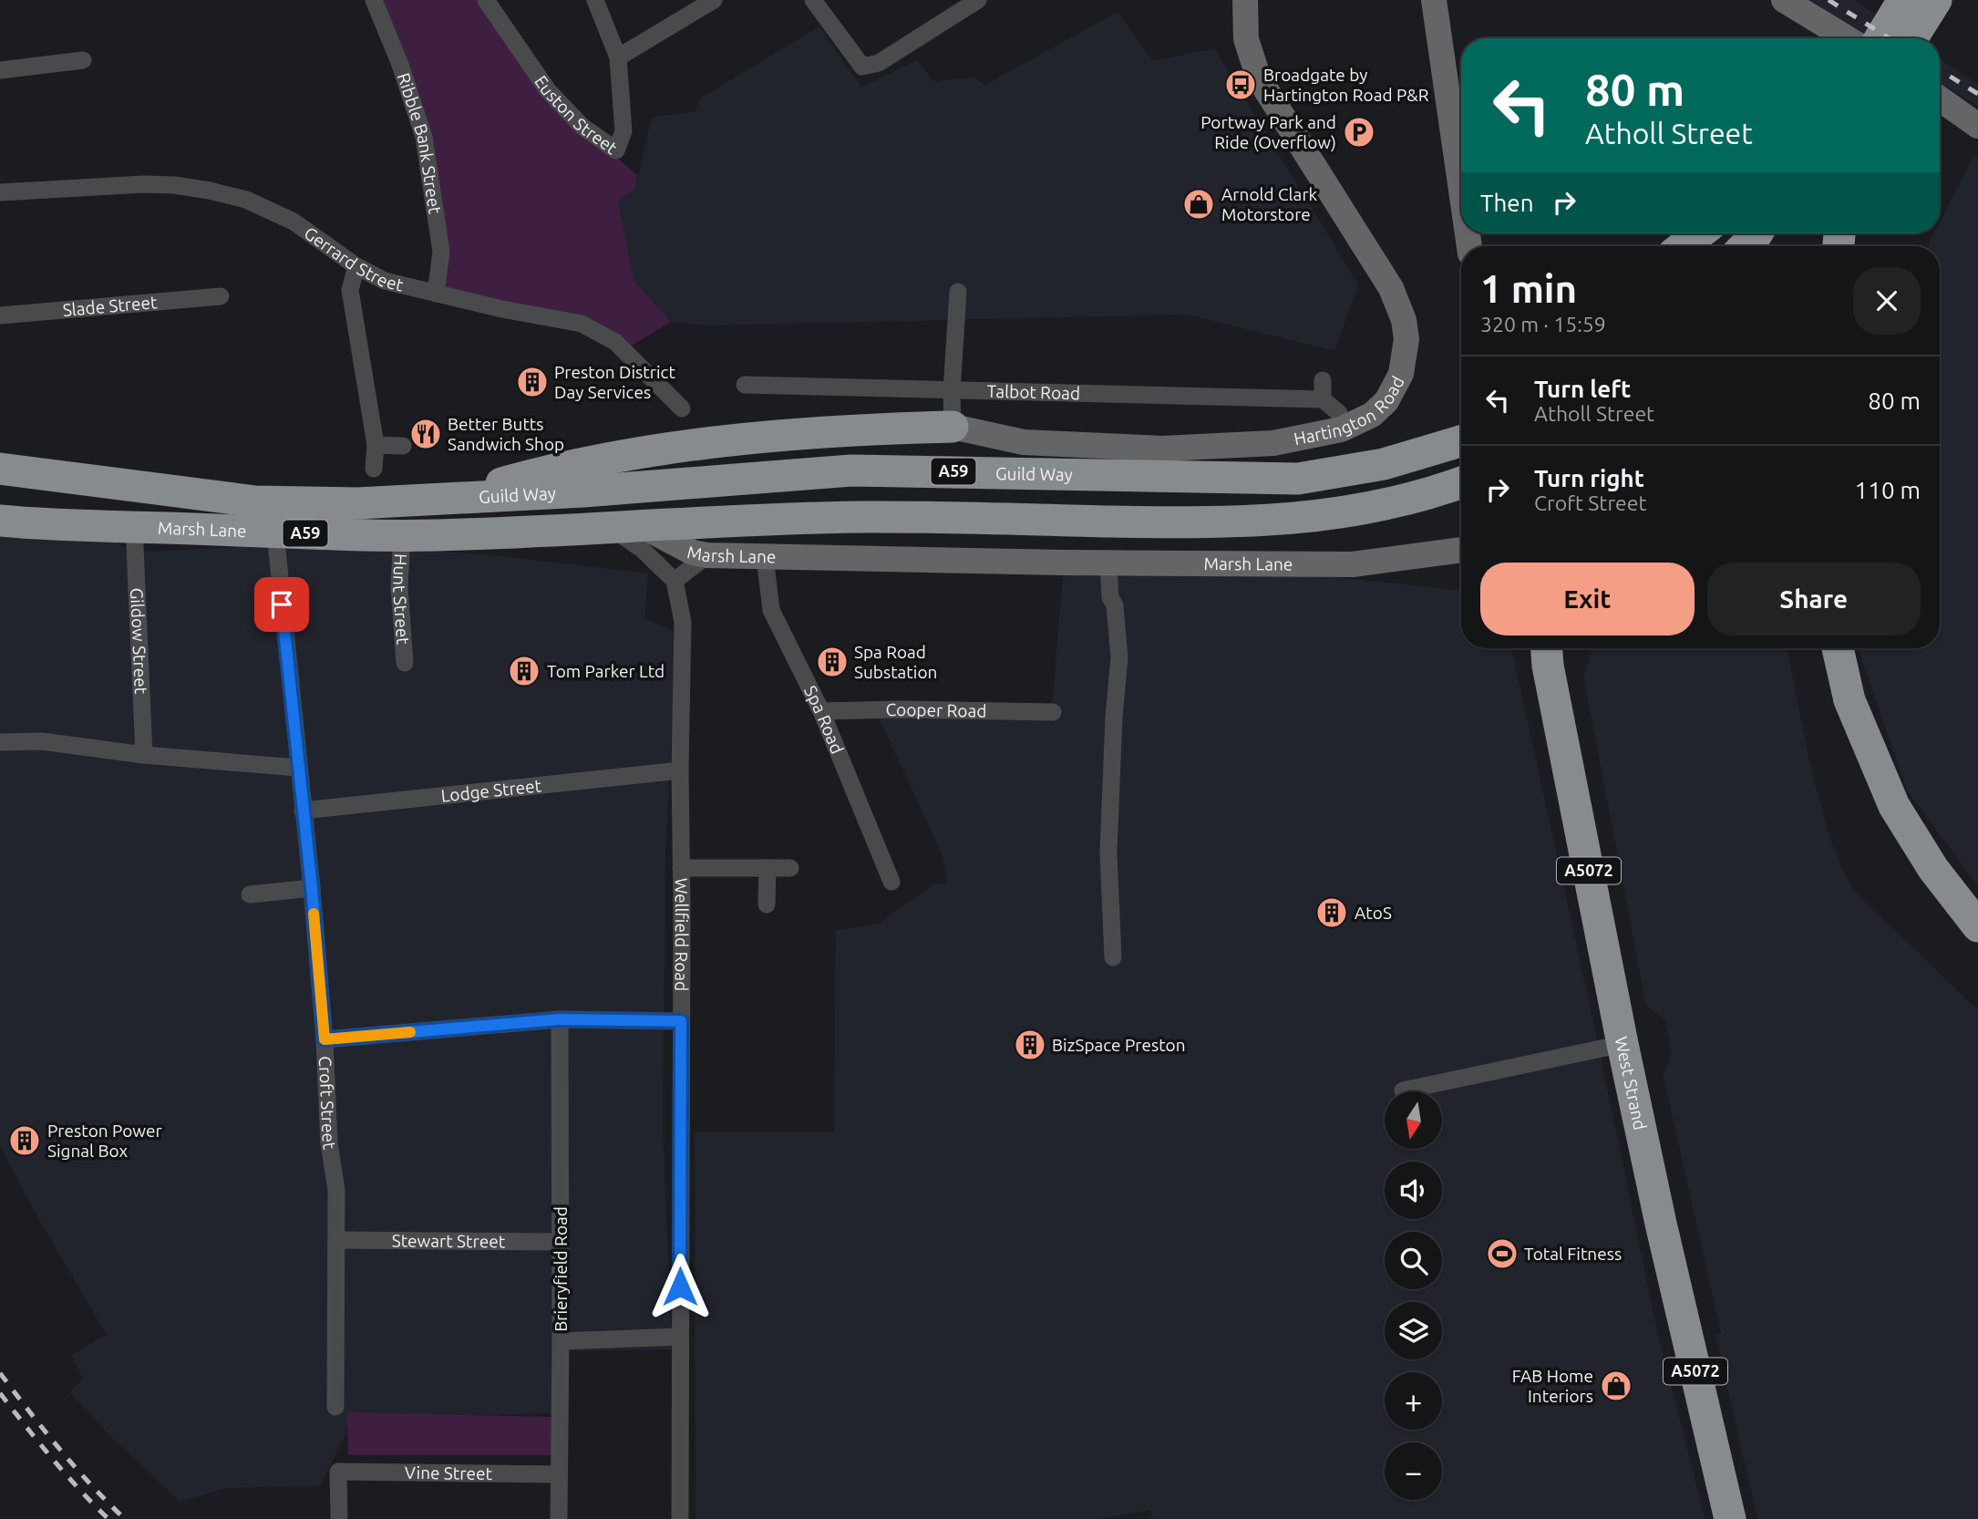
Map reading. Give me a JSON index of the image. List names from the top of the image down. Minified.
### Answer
{"streets":{"highway":["A59","Guild Way","Marsh Lane","A5072","West Strand"],"street":["Euston Street","Ribble Bank Street","Gerrard Street","Slade Street","Talbot Road","Hartington Road","Hunt Street","Gildow Street","Cooper Road","Spa Road","Lodge Street","Wellfield Road","Croft Street","Stewart Street","Brieryfield Road","Vine Street"]},"crossings":[["Ribble Bank Street","Gerrard Street"],["A59","Marsh Lane"],["Guild Way","Marsh Lane"],["Marsh Lane","Hunt Street"],["Marsh Lane","Gildow Street"],["Marsh Lane","Spa Road"],["Marsh Lane","Croft Street"],["Cooper Road","Spa Road"],["Lodge Street","Wellfield Road"],["Lodge Street","Croft Street"],["Croft Street","Stewart Street"],["Stewart Street","Brieryfield Road"],["Brieryfield Road","Vine Street"]],"places":{"bus stop":["Broadgate by Hartington Road P&R"],"parking":["Portway Park and Ride (Overflow)"],"shop":["Arnold Clark Motorstore","FAB Home Interiors"],"building":["Preston District Day Services","Spa Road Substation","Tom Parker Ltd","AtoS","BizSpace Preston","Preston Power Signal Box"],"restaurant":["Better Butts Sandwich Shop"],"sports":["Total Fitness"]},"north":"bottom","page":{"turn":["80 m","Atholl Street"],"then":"Then","heading":["1 min","320 m · 15:59"],"list":[{"name":"Turn left","note":"Atholl Street","value":"80 m"},{"name":"Turn right","note":"Croft Street","value":"110 m"}],"buttons":["Exit","Share"],"map_buttons":["+","−"]}}
